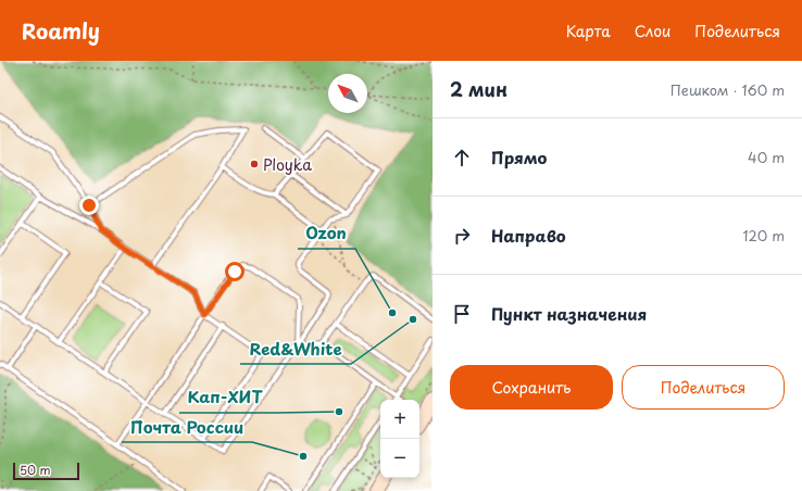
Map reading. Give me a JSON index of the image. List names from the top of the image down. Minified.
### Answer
{"places":["Ployka","Ozon","Red&White","Кап-ХИТ","Почта России"],"scale_bar":"50 m","north":"top left","page":{"header":"Roamly","nav":["Карта","Слои","Поделиться"],"heading":["2 мин","Пешком · 160 m"],"list":[["Прямо","40 m"],["Направо","120 m"],"Пункт назначения"],"buttons":["Сохранить","Поделиться"],"map_buttons":["+","−"],"scale":"50 m"}}
